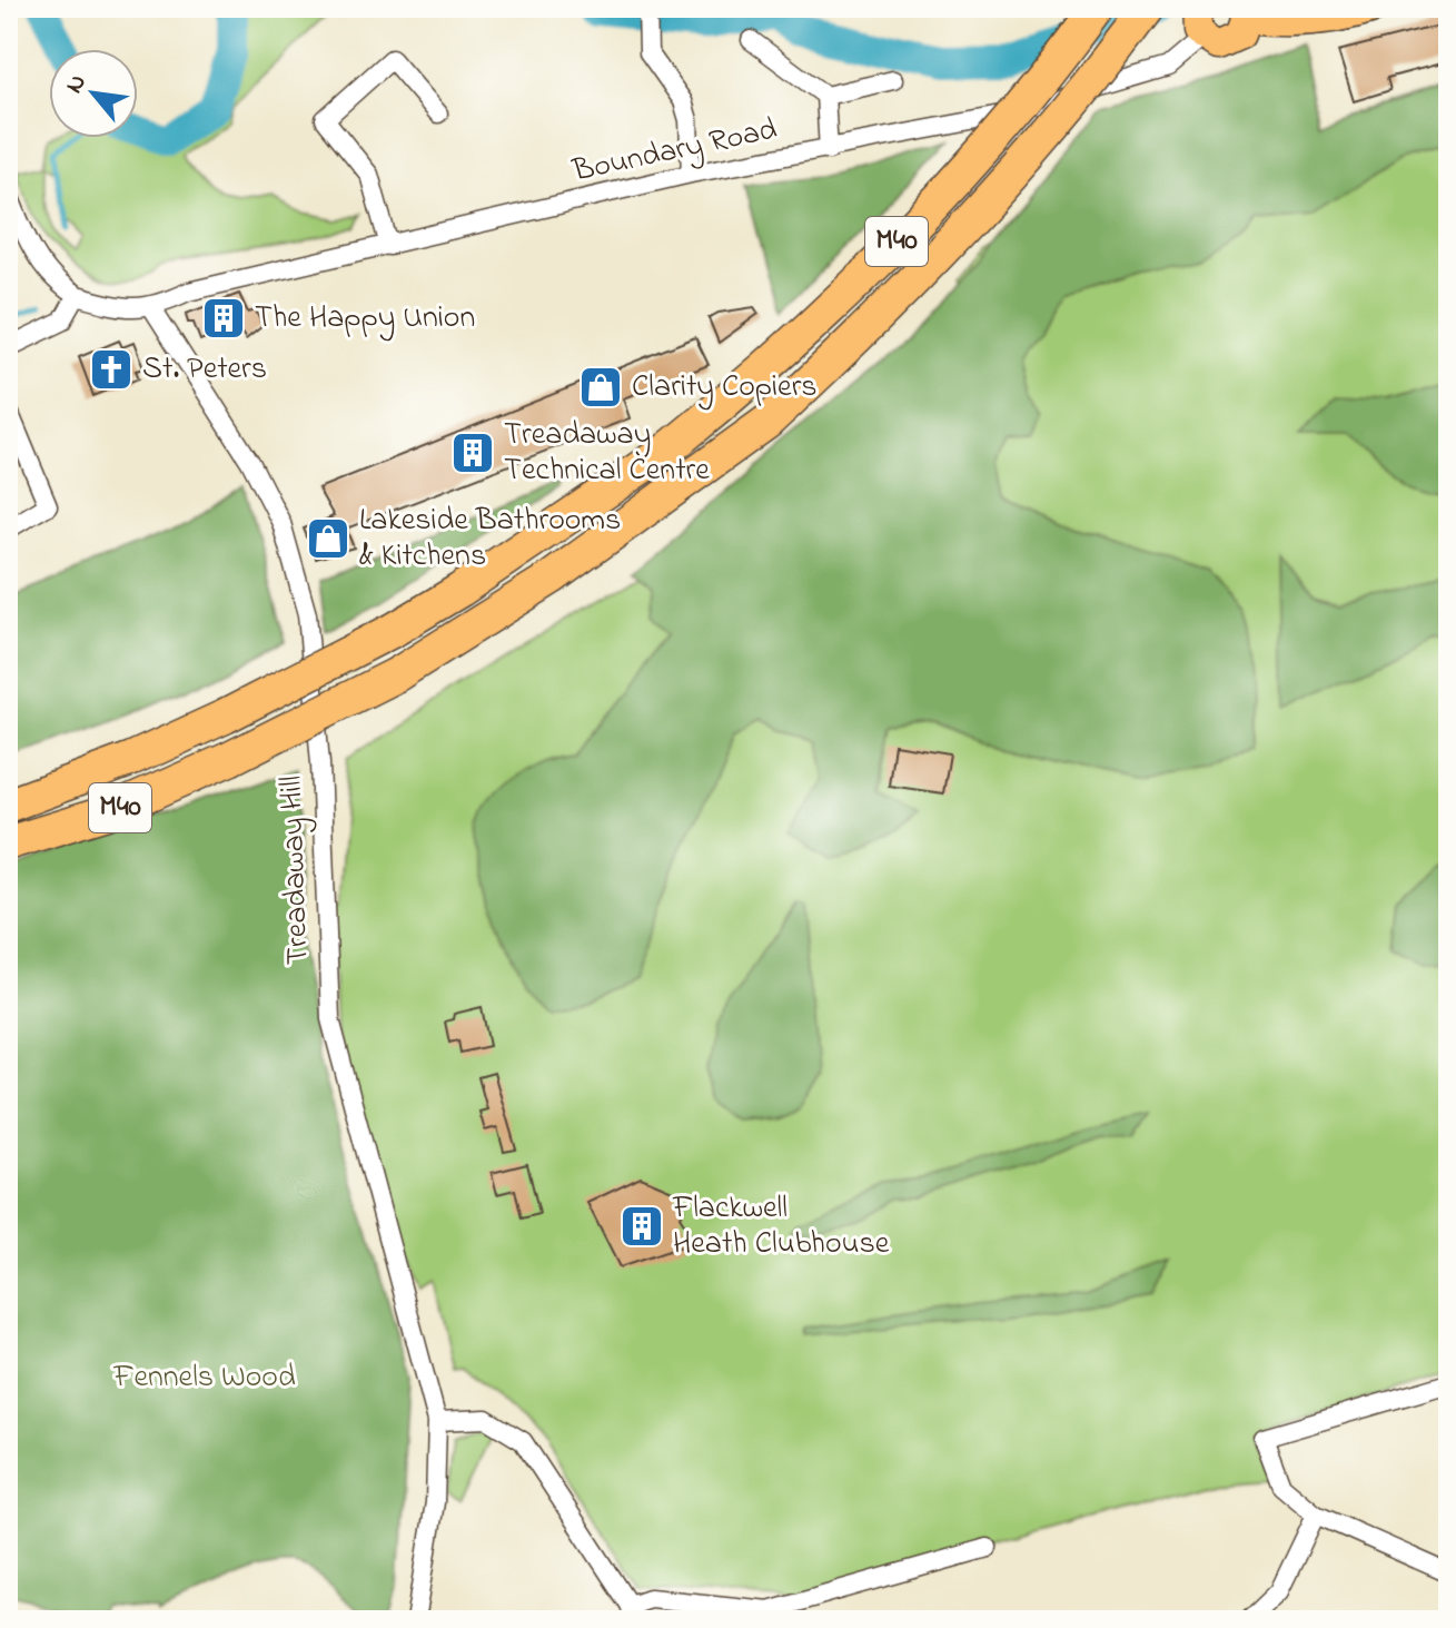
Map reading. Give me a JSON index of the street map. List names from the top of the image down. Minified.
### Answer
{"streets":{"highway":["M40"],"street":["Boundary Road","Treadaway Hill"]},"crossings":[["Boundary Road","Treadaway Hill"]],"parks":["Fennels Wood"],"places":{"building":["The Happy Union","Treadaway Technical Centre","Flackwell Heath Clubhouse"],"church":["St. Peters"],"shop":["Clarity Copiers","Lakeside Bathrooms & Kitchens"]},"north":"top left"}
